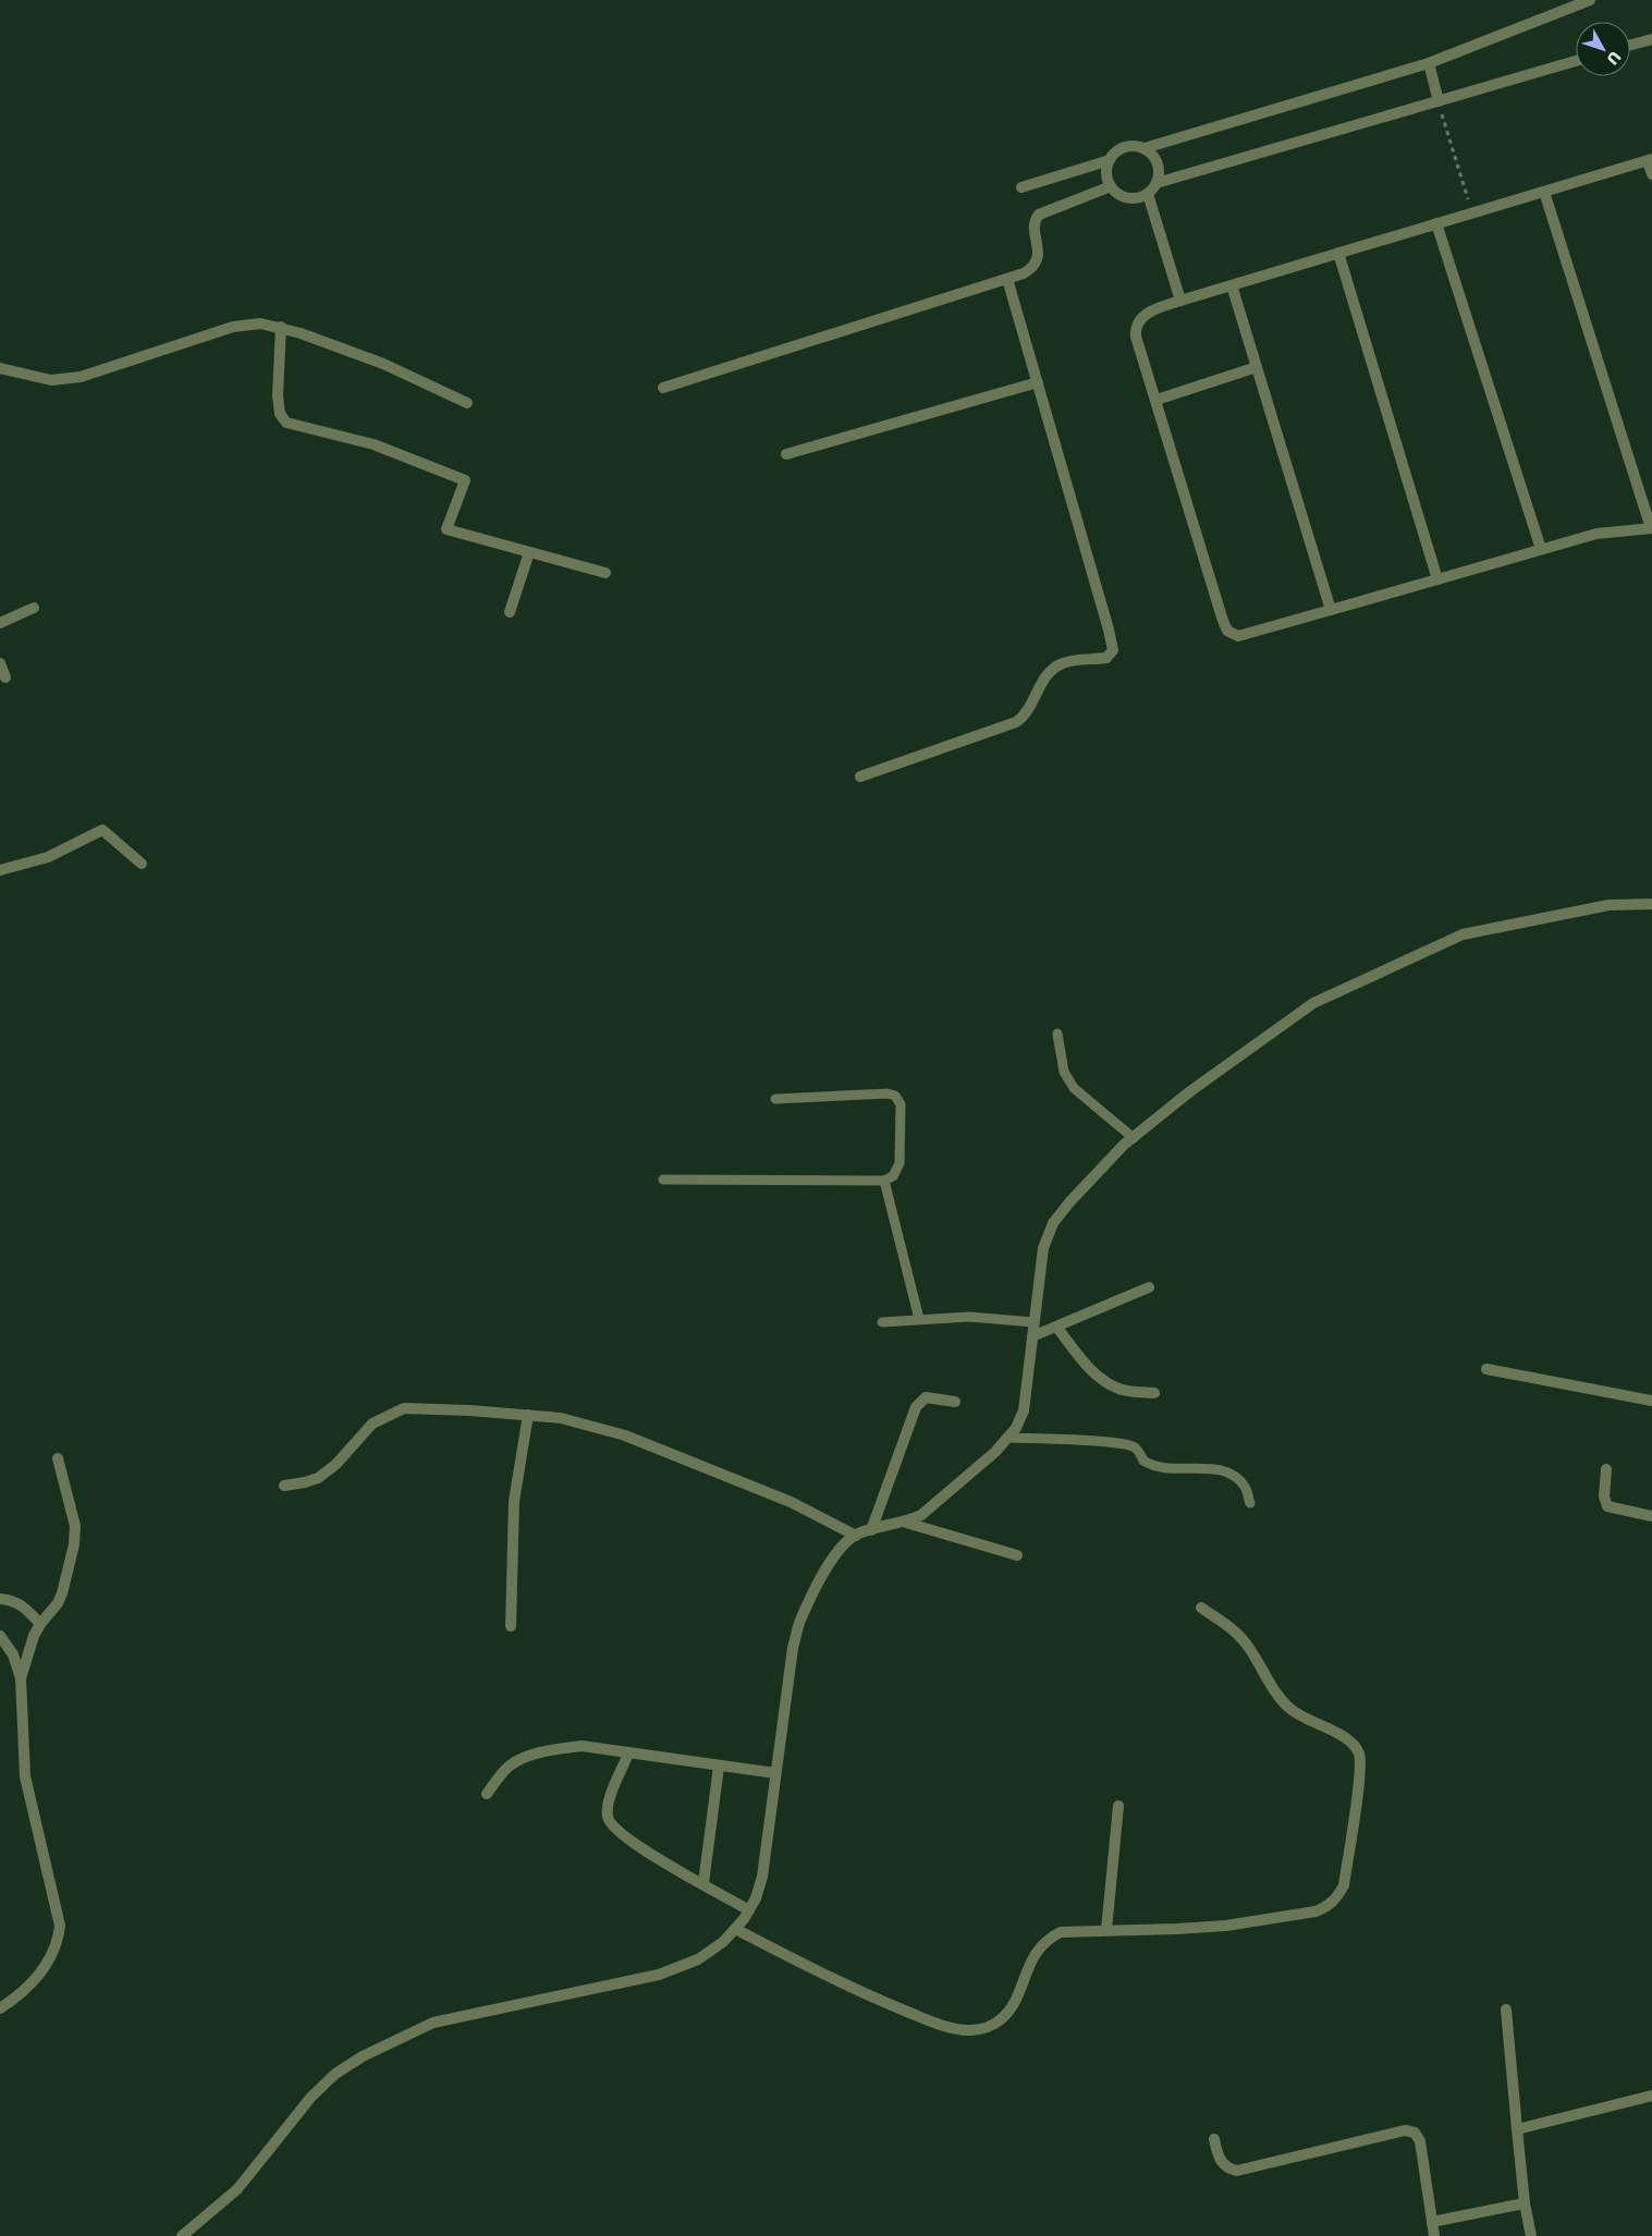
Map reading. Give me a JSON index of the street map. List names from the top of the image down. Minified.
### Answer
{"north":"bottom right"}
